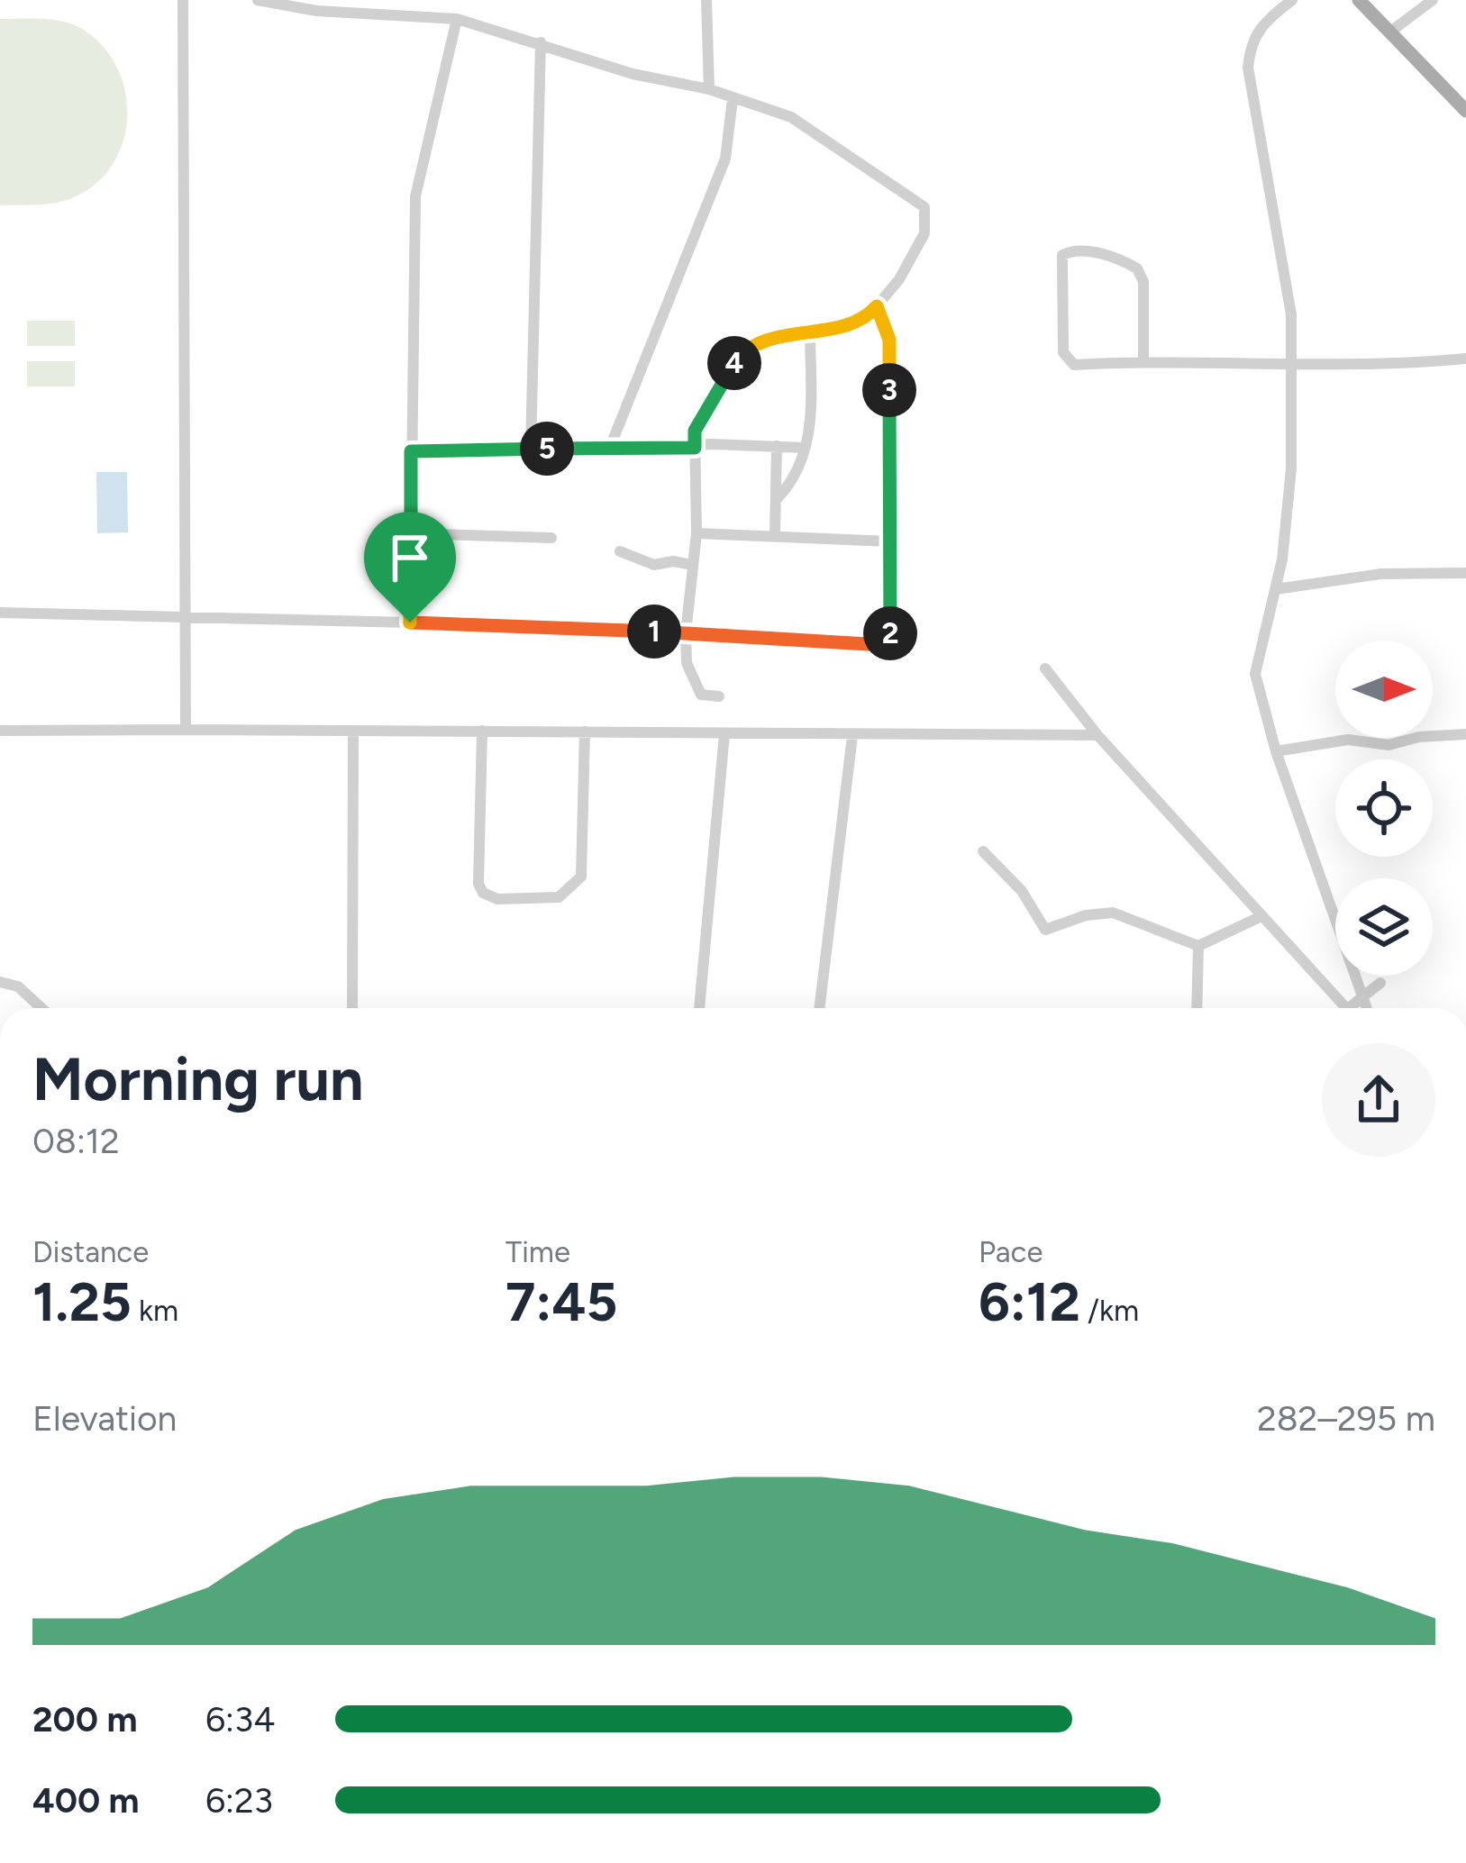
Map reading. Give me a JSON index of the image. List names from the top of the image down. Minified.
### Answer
{"north":"right","page":{"pins":["4","3","5","1","2"],"heading":["Morning run","08:12"],"stats":[["Distance","1.25 km"],["Time","7:45"],["Pace","6:12 /km"]],"chart":["Elevation","282–295 m"],"list":[{"name":"200 m","note":"6:34"},{"name":"400 m","note":"6:23"}]}}
